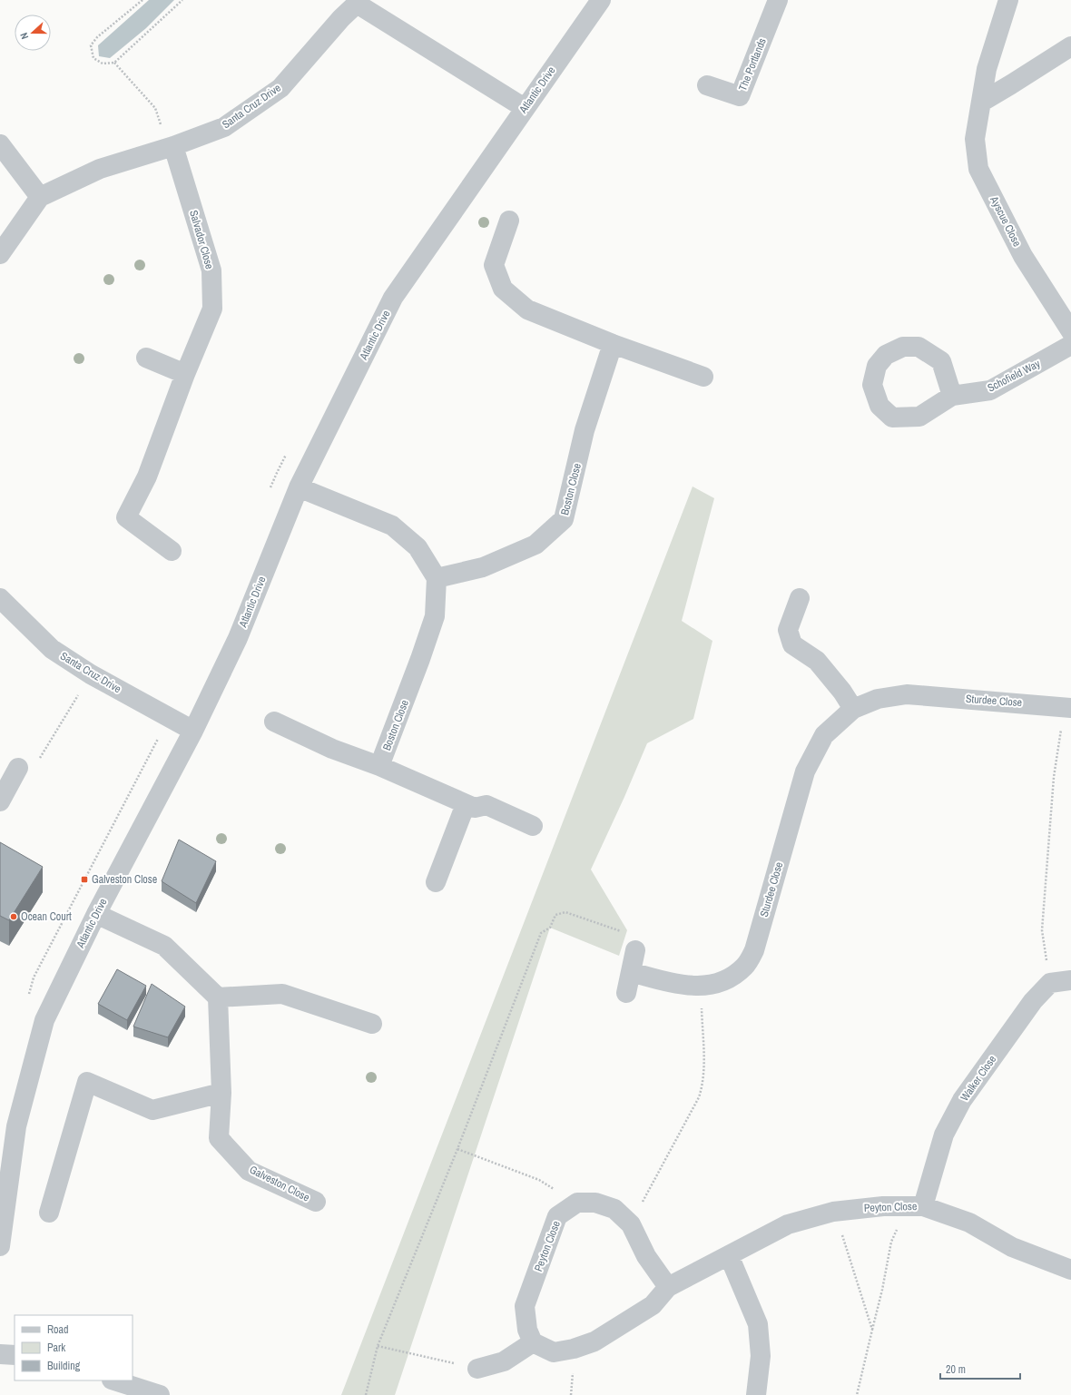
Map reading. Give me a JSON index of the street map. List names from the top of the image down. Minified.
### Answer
{"streets":{"street":["The Portlands","Atlantic Drive","Santa Cruz Drive","Ayscue Close","Salvador Close","Schofield Way","Boston Close","Sturdee Close","Walker Close","Galveston Close","Peyton Close"]},"crossings":[["Atlantic Drive","Santa Cruz Drive"],["Santa Cruz Drive","Salvador Close"],["Walker Close","Peyton Close"]],"places":{"transit":["Galveston Close"],"other":["Ocean Court"]},"legend":["Road","Park","Building"],"scale_bar":"20 m","north":"left"}
